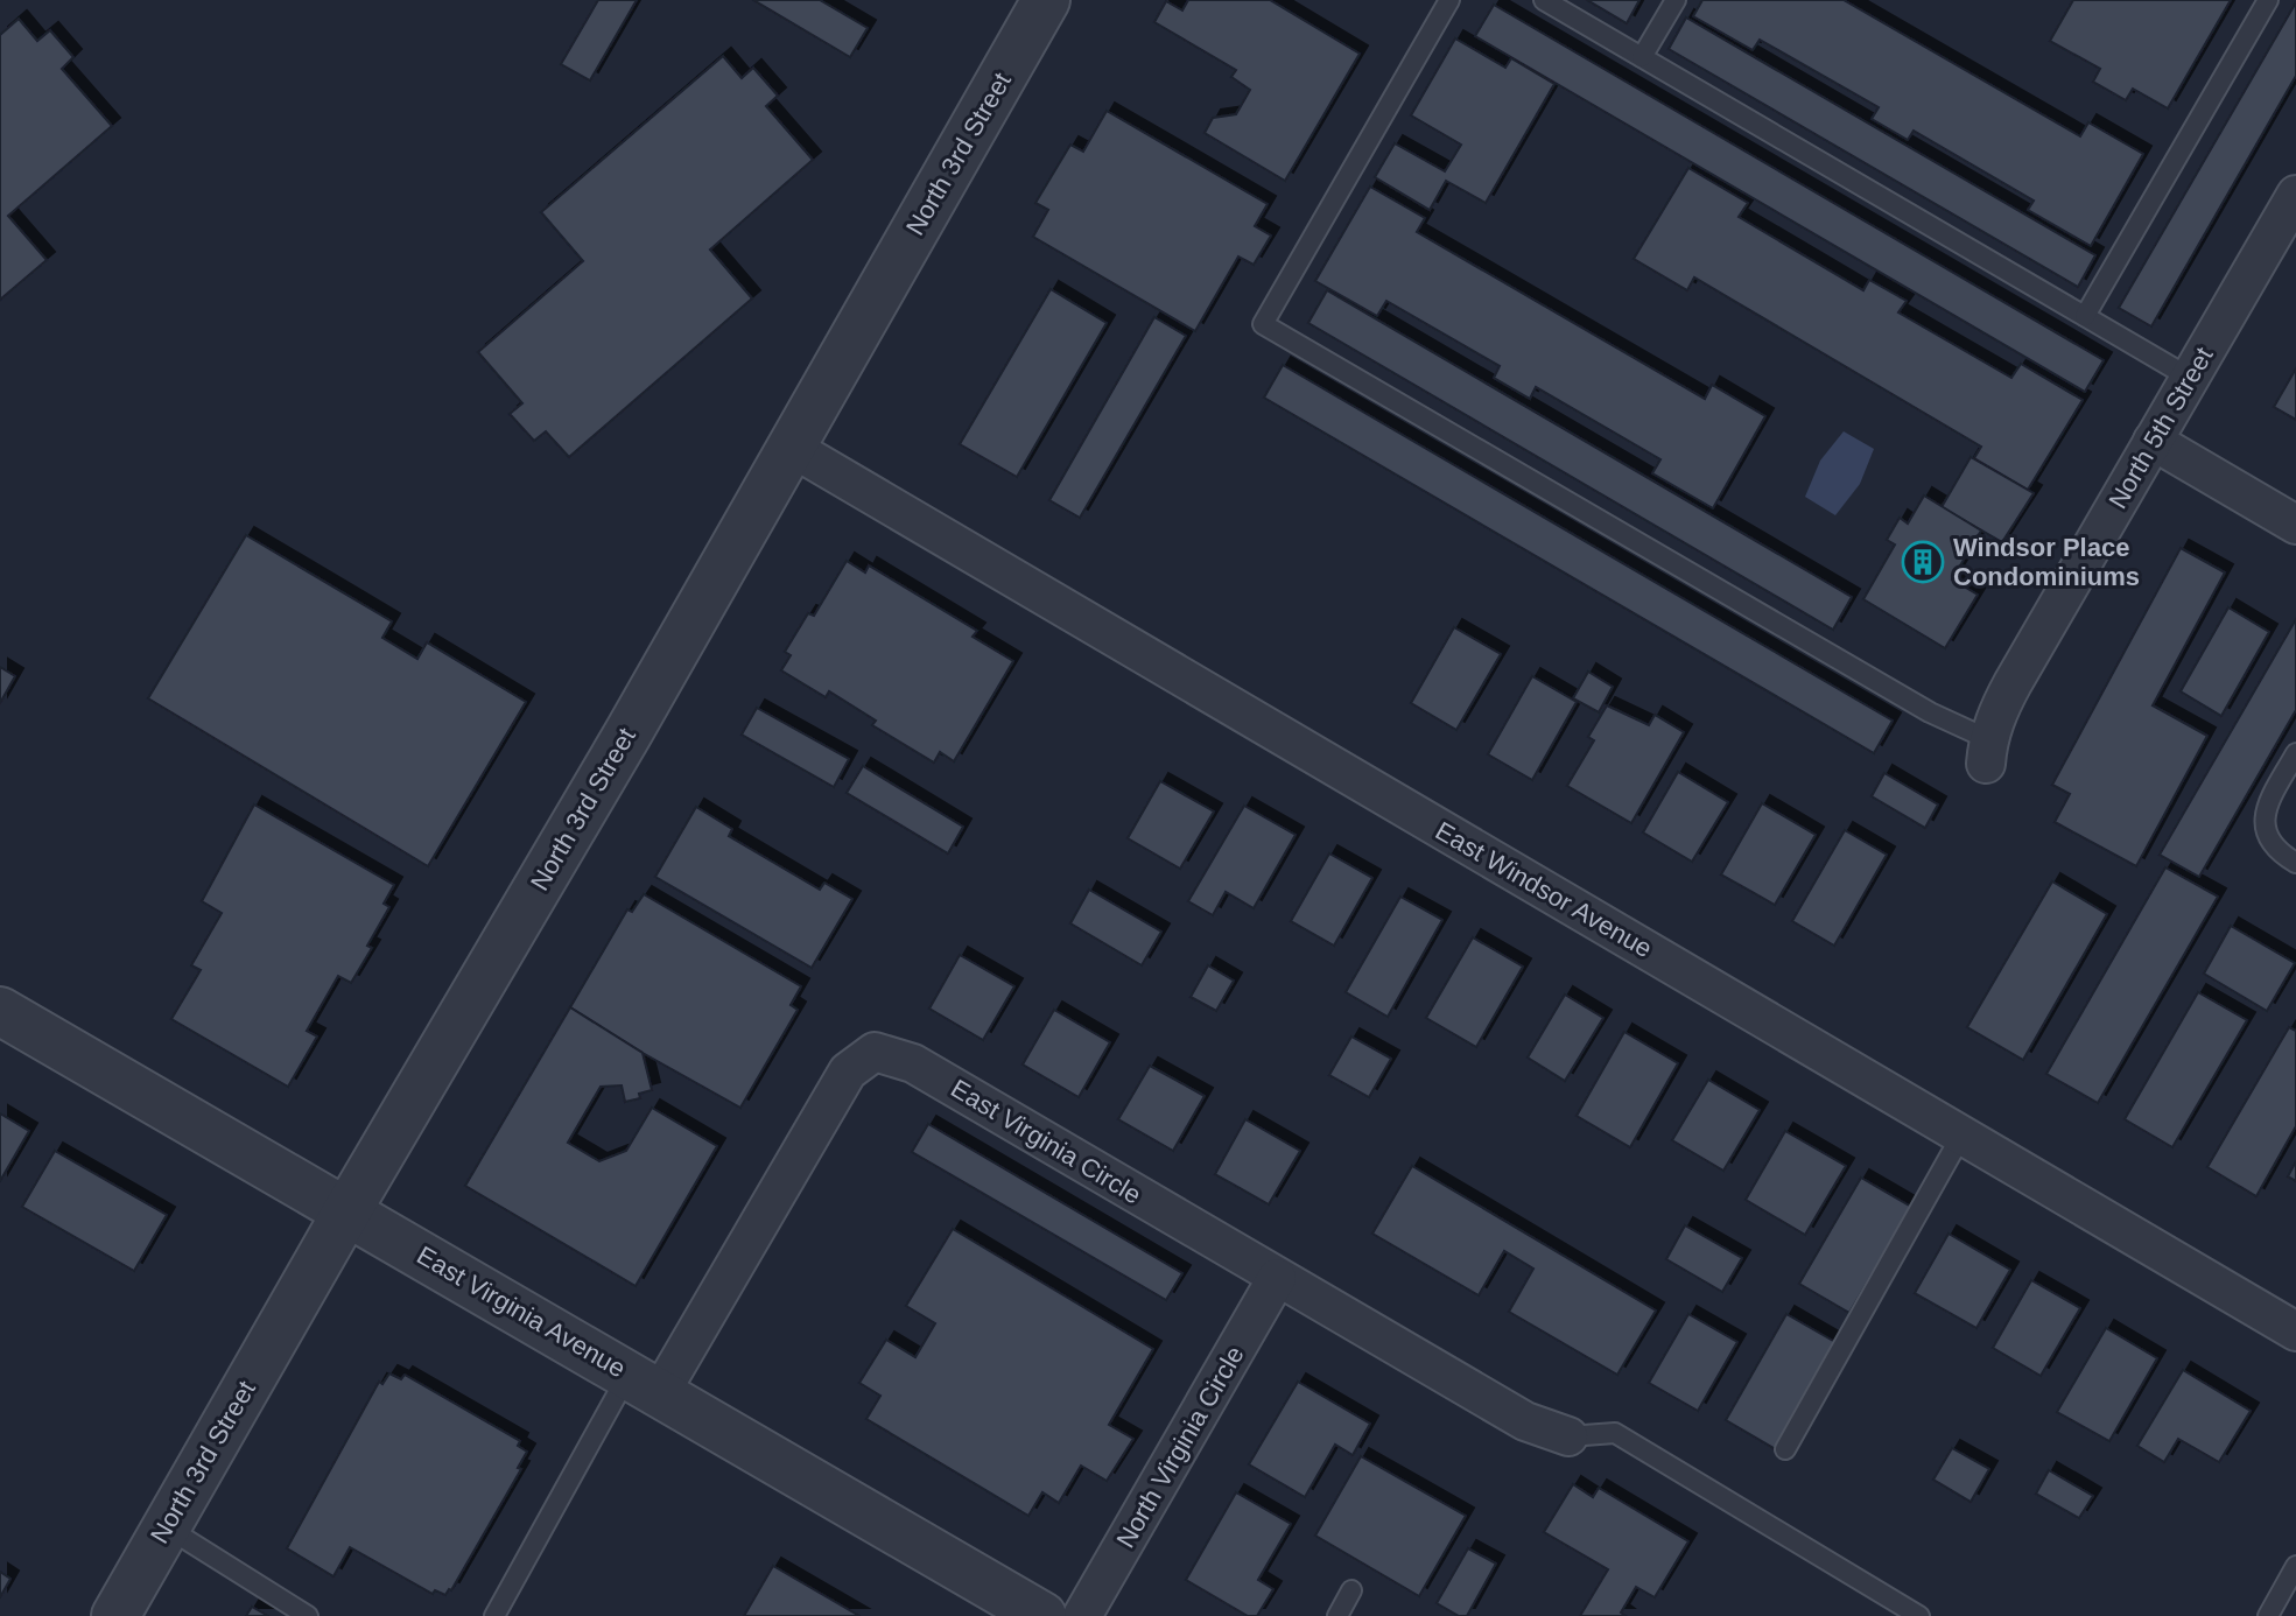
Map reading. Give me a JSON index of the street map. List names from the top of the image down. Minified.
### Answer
{"streets":{"street":["North 3rd Street","North 5th Street","East Windsor Avenue","East Virginia Circle","East Virginia Avenue","North Virginia Circle"]},"crossings":[["North 3rd Street","East Windsor Avenue"],["North 3rd Street","East Virginia Avenue"],["East Virginia Circle","East Virginia Avenue"],["East Virginia Circle","North Virginia Circle"]],"places":{"building":["Windsor Place Condominiums"]}}
